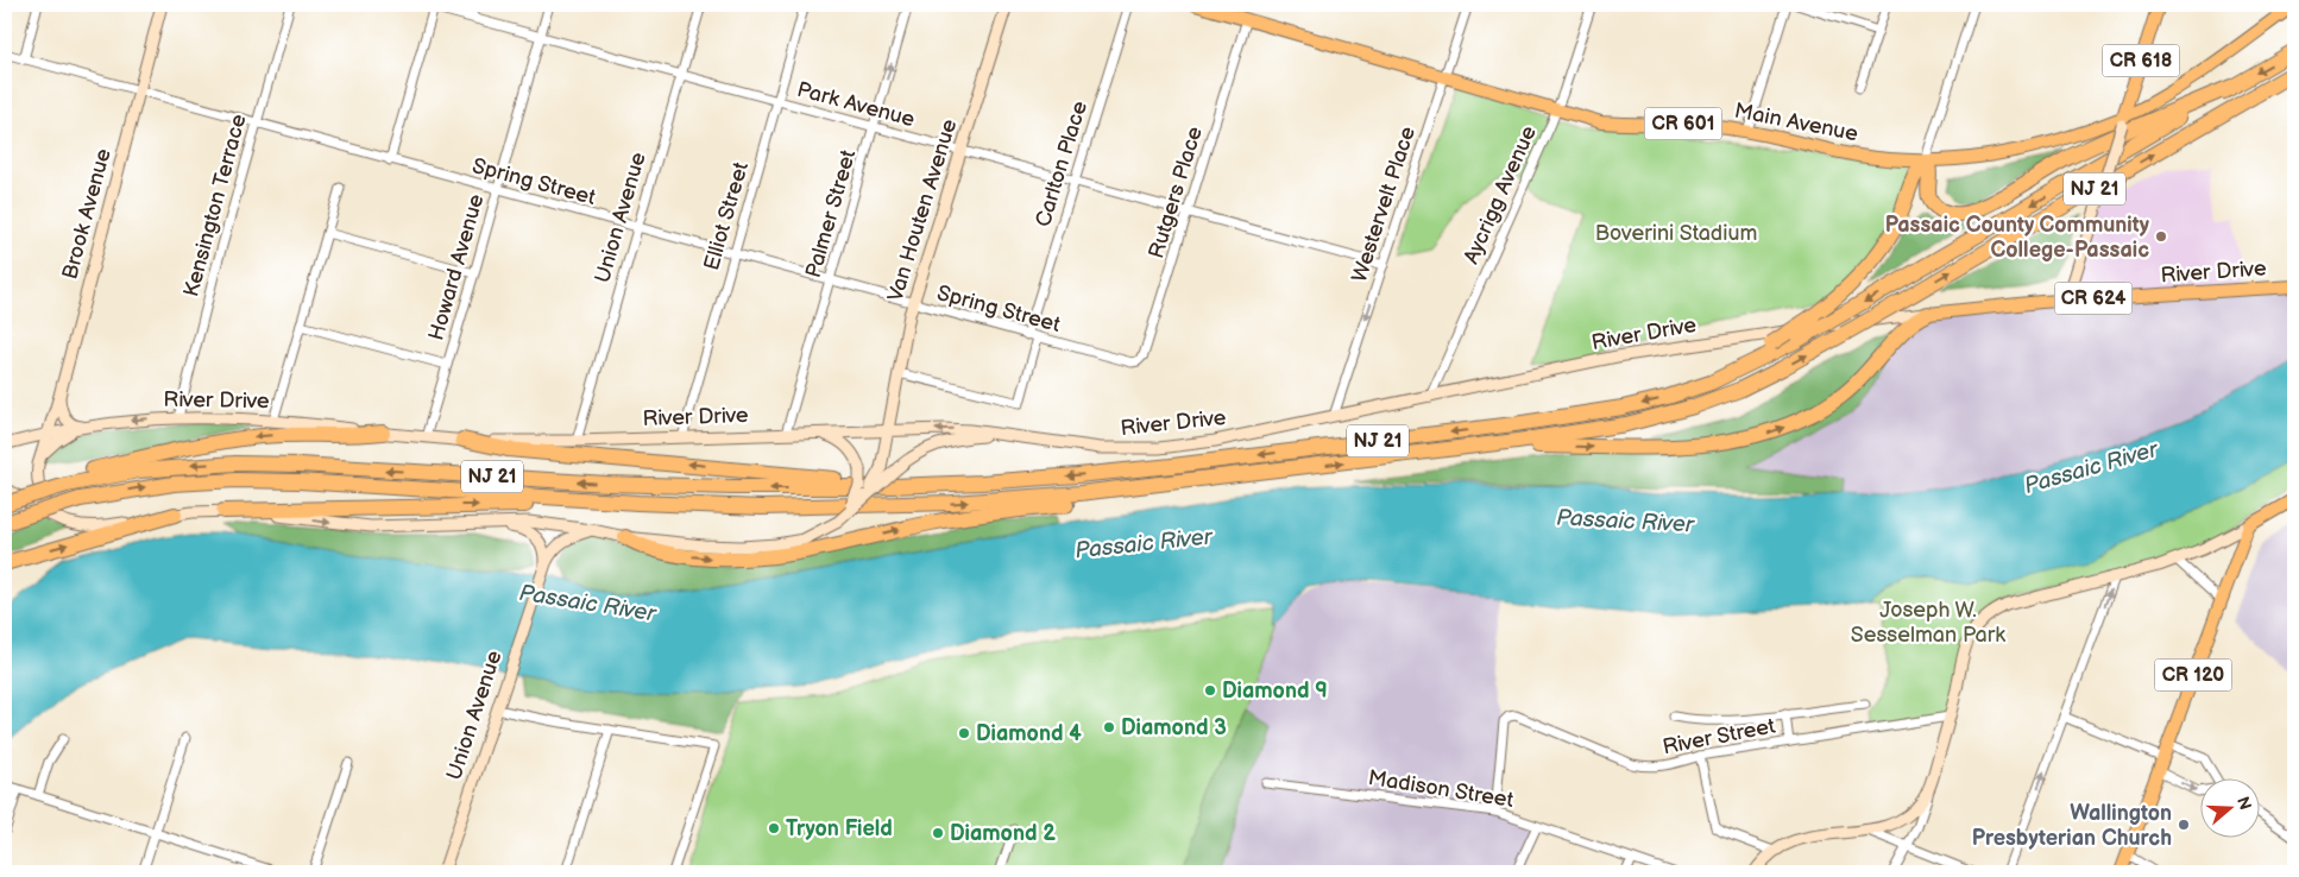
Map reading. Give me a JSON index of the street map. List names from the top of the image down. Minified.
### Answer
{"streets":{"highway":["NJ 21"],"main road":["CR 618","Main Avenue","CR 601","Van Houten Avenue","Brook Avenue","Union Avenue","River Drive","CR 624","CR 120"],"street":["Park Avenue","Carlton Place","Spring Street","Rutgers Place","Aycrigg Avenue","Westervelt Place","Kensington Terrace","Palmer Street","Elliot Street","Howard Avenue","River Street","Madison Street"]},"crossings":[["CR 618","Main Avenue"],["CR 618","River Drive"],["Park Avenue","Carlton Place"],["Park Avenue","Rutgers Place"],["Park Avenue","Westervelt Place"],["Park Avenue","Van Houten Avenue"],["Park Avenue","Palmer Street"],["Park Avenue","Elliot Street"],["Park Avenue","Union Avenue"],["Park Avenue","Howard Avenue"],["Main Avenue","Rutgers Place"],["Main Avenue","Aycrigg Avenue"],["Main Avenue","Westervelt Place"],["Carlton Place","Spring Street"],["Spring Street","Rutgers Place"],["Spring Street","Kensington Terrace"],["Spring Street","Van Houten Avenue"],["Spring Street","Brook Avenue"],["Spring Street","Palmer Street"],["Spring Street","Elliot Street"],["Spring Street","Union Avenue"],["Spring Street","Howard Avenue"],["Aycrigg Avenue","River Drive"],["Westervelt Place","River Drive"],["Kensington Terrace","River Drive"],["Van Houten Avenue","River Drive"],["Van Houten Avenue","CR 624"],["Brook Avenue","River Drive"],["Brook Avenue","CR 624"],["Palmer Street","River Drive"],["Elliot Street","River Drive"],["Union Avenue","River Drive"],["Union Avenue","CR 624"],["Howard Avenue","River Drive"],["River Drive","CR 624"],["River Street","Madison Street"]],"one_way":["Westervelt Place"],"water":["Passaic River"],"parks":["Boverini Stadium","Joseph W. Sesselman Park"],"places":["Passaic County Community College-Passaic","Diamond 9","Diamond 3","Diamond 4","Wallington Presbyterian Church","Tryon Field","Diamond 2"],"north":"right"}
